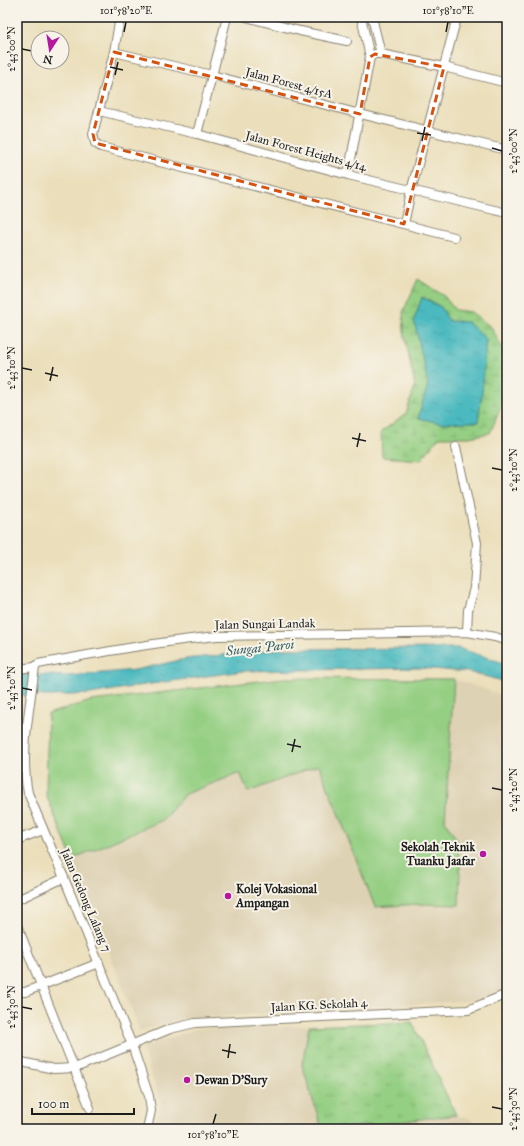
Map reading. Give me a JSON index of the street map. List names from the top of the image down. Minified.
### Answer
{"streets":{"street":["Jalan Forest 4/15A","Jalan Forest Heights 4/14","Jalan Sungai Landak","Jalan Gedong Lalang 7","Jalan KG. Sekolah 4"]},"crossings":[["Jalan Sungai Landak","Jalan Gedong Lalang 7"],["Jalan Gedong Lalang 7","Jalan KG. Sekolah 4"]],"water":["Sungai Paroi"],"places":["Sekolah Teknik Tuanku Jaafar","Kolej Vokasional Ampangan","Dewan D'Sury"],"scale_bar":"100 m","north":"bottom","coordinates":["101°58'20\"E","101°58'10\"E","2°43'00\"N","2°43'10\"N","2°43'20\"N","2°43'30\"N"]}
